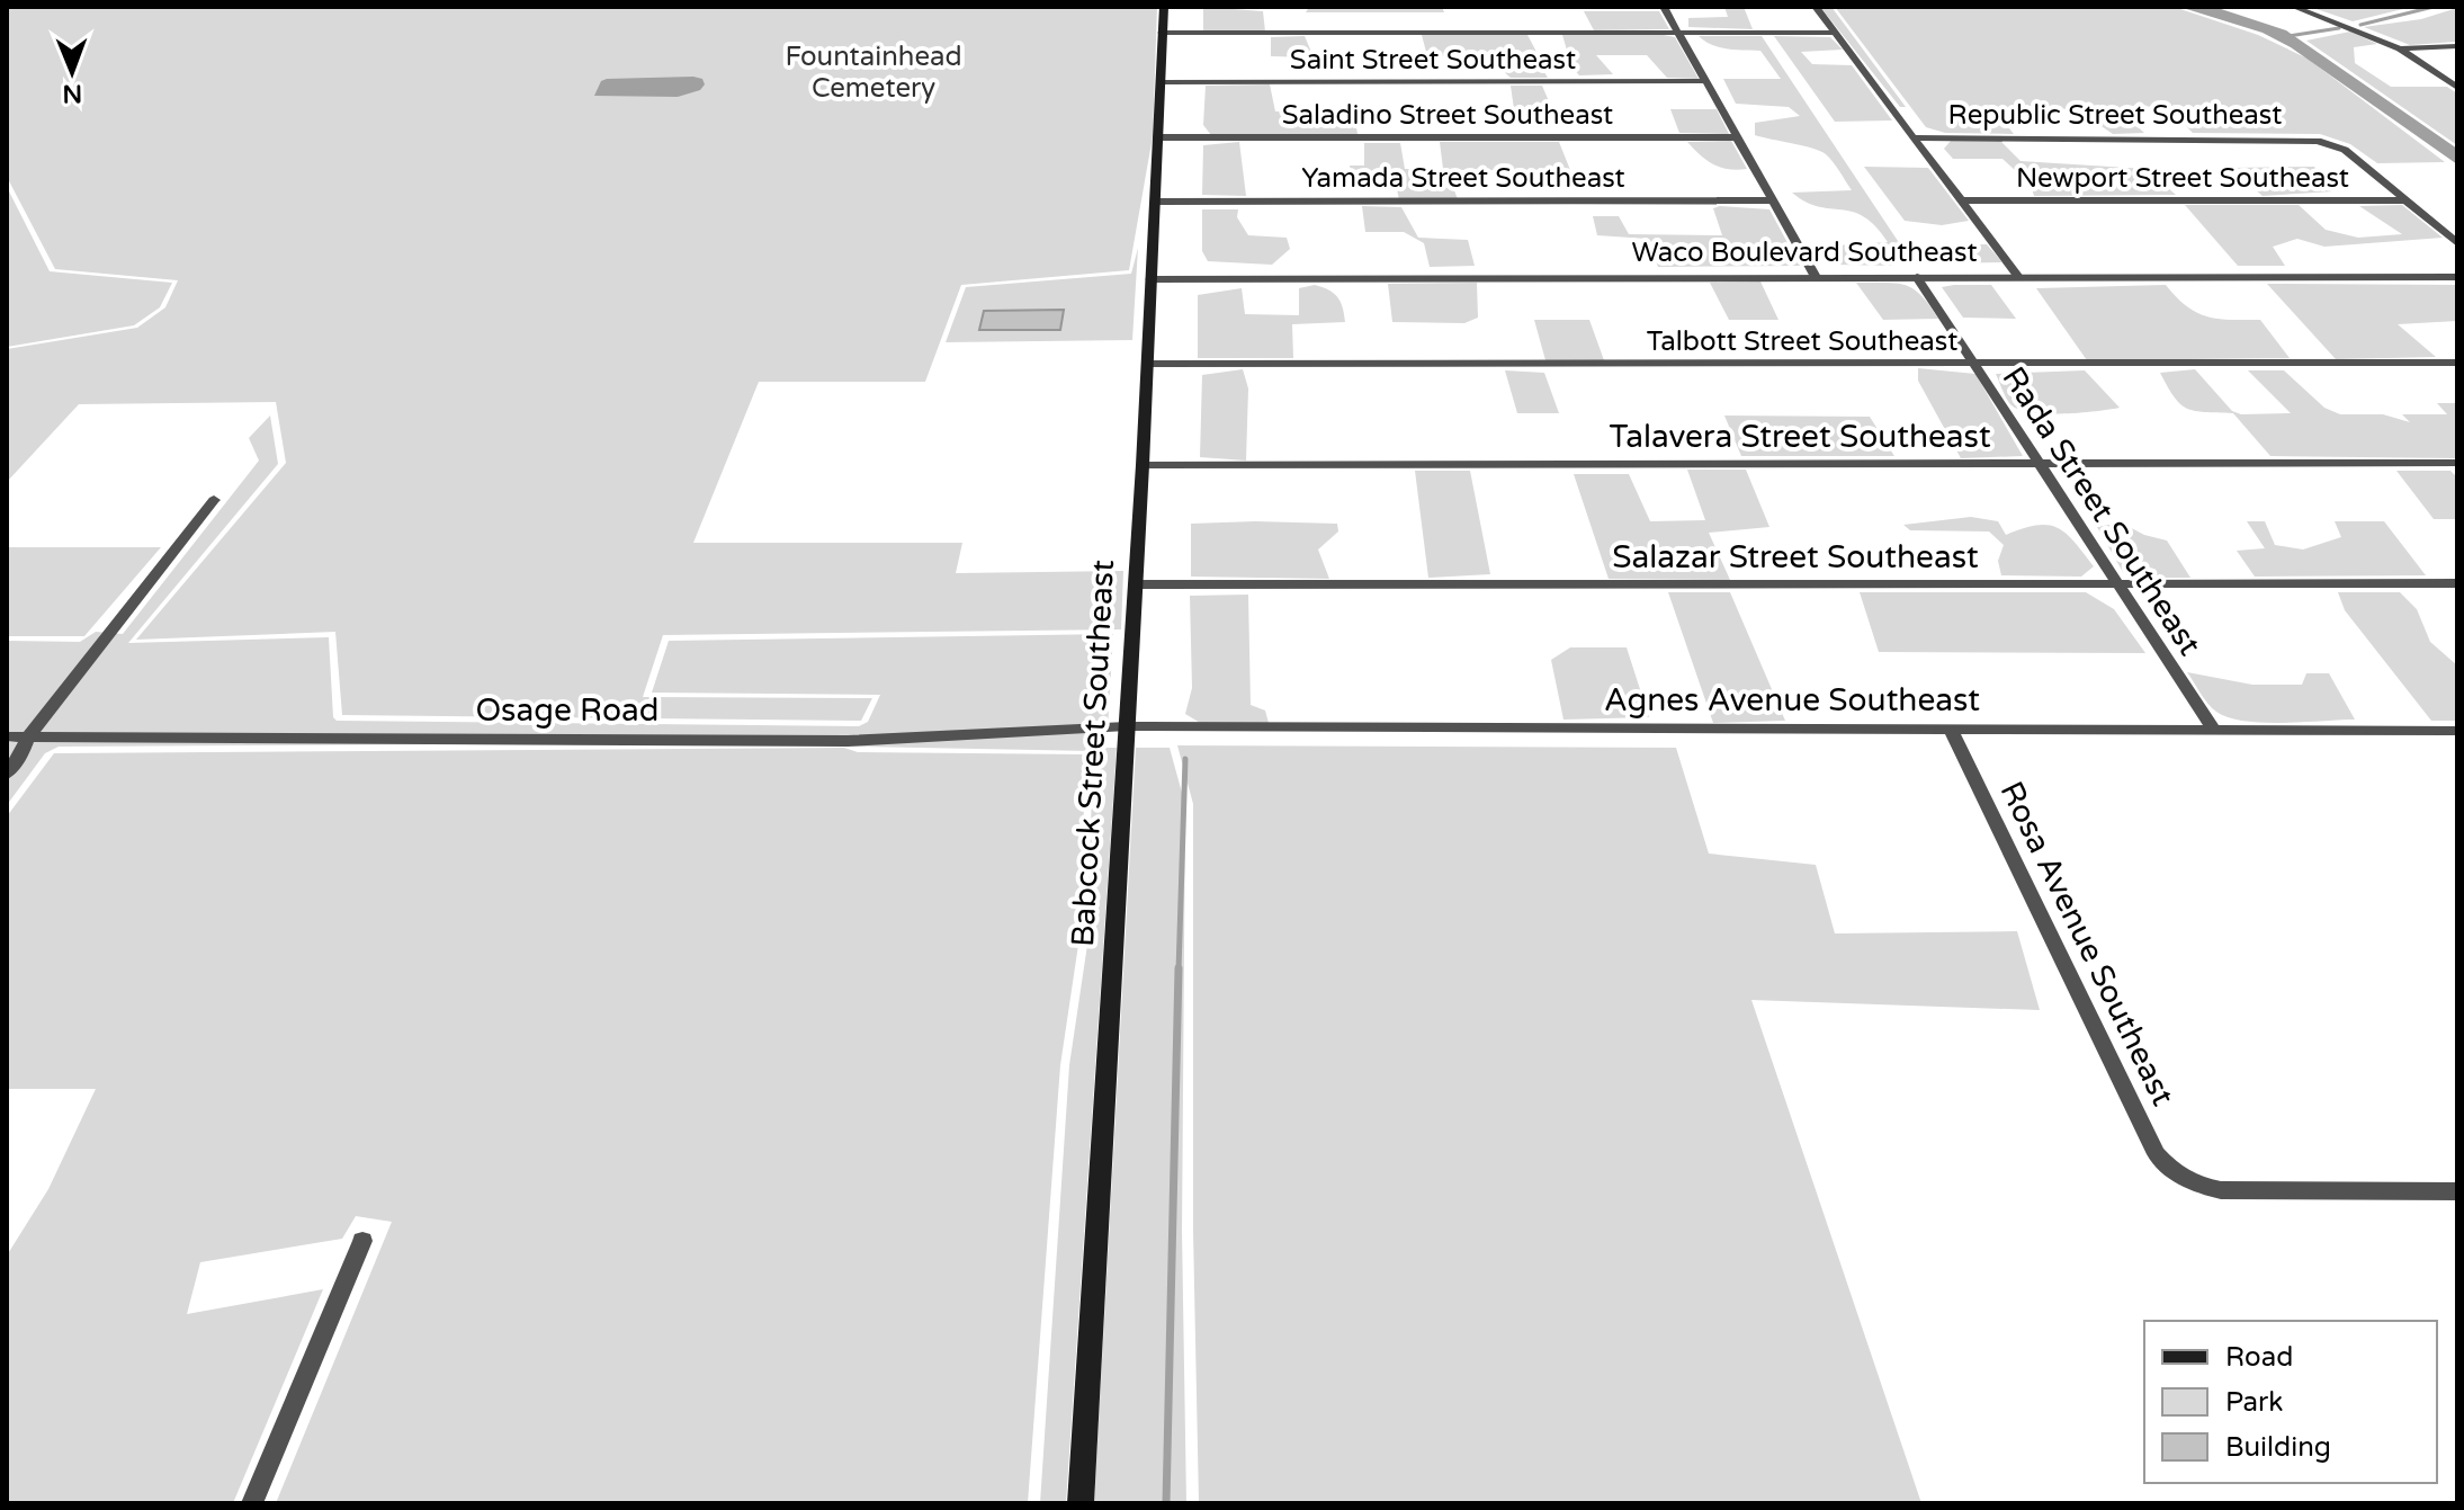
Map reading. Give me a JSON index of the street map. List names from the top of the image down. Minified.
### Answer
{"streets":{"main road":["Babcock Street Southeast"],"street":["Saint Street Southeast","Saladino Street Southeast","Republic Street Southeast","Yamada Street Southeast","Newport Street Southeast","Waco Boulevard Southeast","Talbott Street Southeast","Talavera Street Southeast","Rada Street Southeast","Salazar Street Southeast","Agnes Avenue Southeast","Osage Road","Rosa Avenue Southeast"]},"crossings":[["Saint Street Southeast","Babcock Street Southeast"],["Saladino Street Southeast","Babcock Street Southeast"],["Republic Street Southeast","Newport Street Southeast"],["Yamada Street Southeast","Babcock Street Southeast"],["Waco Boulevard Southeast","Rada Street Southeast"],["Waco Boulevard Southeast","Babcock Street Southeast"],["Talbott Street Southeast","Rada Street Southeast"],["Talbott Street Southeast","Babcock Street Southeast"],["Talavera Street Southeast","Rada Street Southeast"],["Talavera Street Southeast","Babcock Street Southeast"],["Rada Street Southeast","Salazar Street Southeast"],["Rada Street Southeast","Agnes Avenue Southeast"],["Salazar Street Southeast","Babcock Street Southeast"],["Agnes Avenue Southeast","Osage Road"],["Agnes Avenue Southeast","Babcock Street Southeast"],["Agnes Avenue Southeast","Rosa Avenue Southeast"],["Osage Road","Babcock Street Southeast"]],"parks":["Fountainhead Cemetery"],"legend":["Road","Park","Building"],"north":"bottom"}
